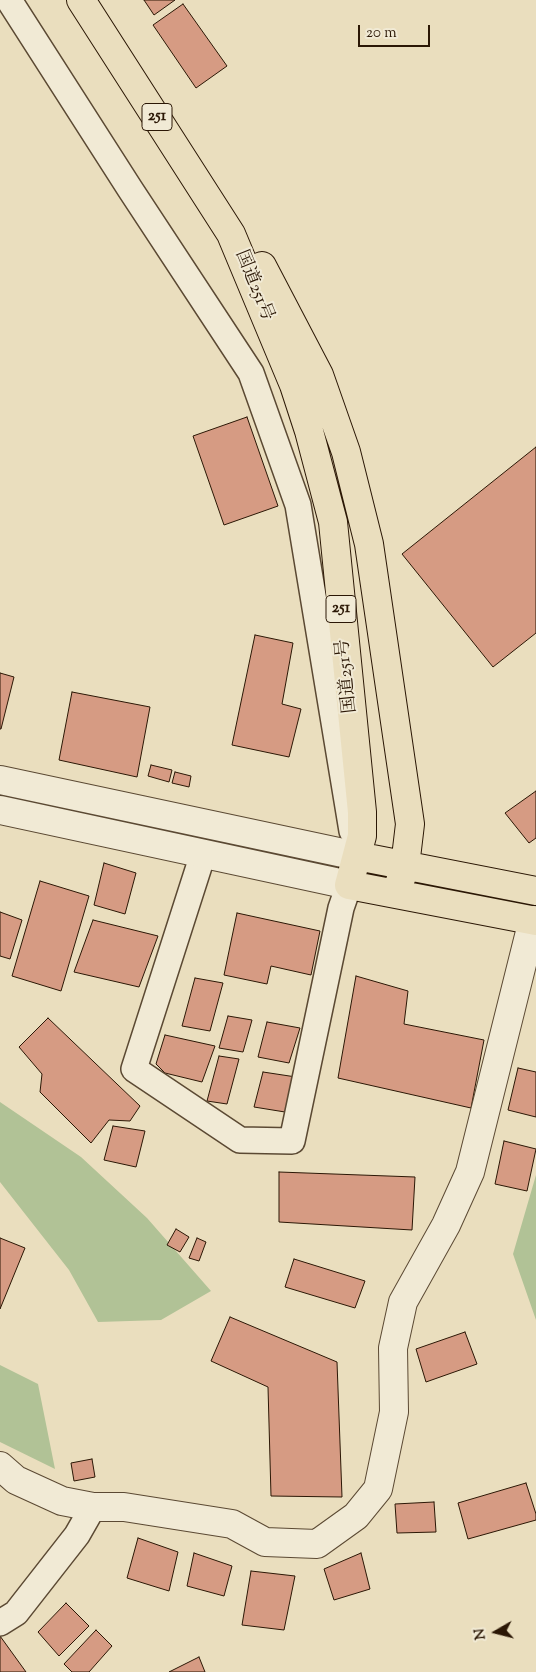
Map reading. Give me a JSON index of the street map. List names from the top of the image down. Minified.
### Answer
{"streets":{"highway":["251","国道251号"]},"scale_bar":"20 m","north":"left"}
